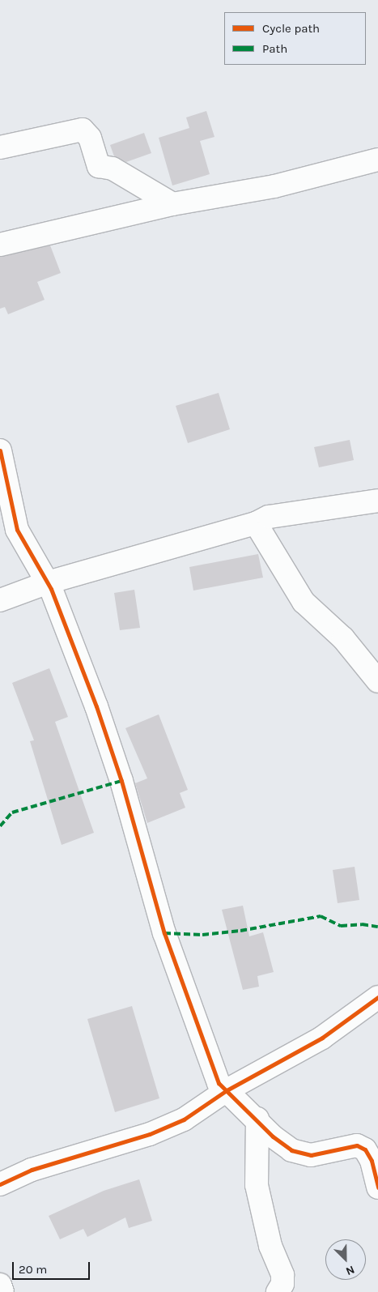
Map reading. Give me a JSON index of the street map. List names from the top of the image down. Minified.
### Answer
{"legend":["Cycle path","Path"],"scale_bar":"20 m","north":"bottom right"}
